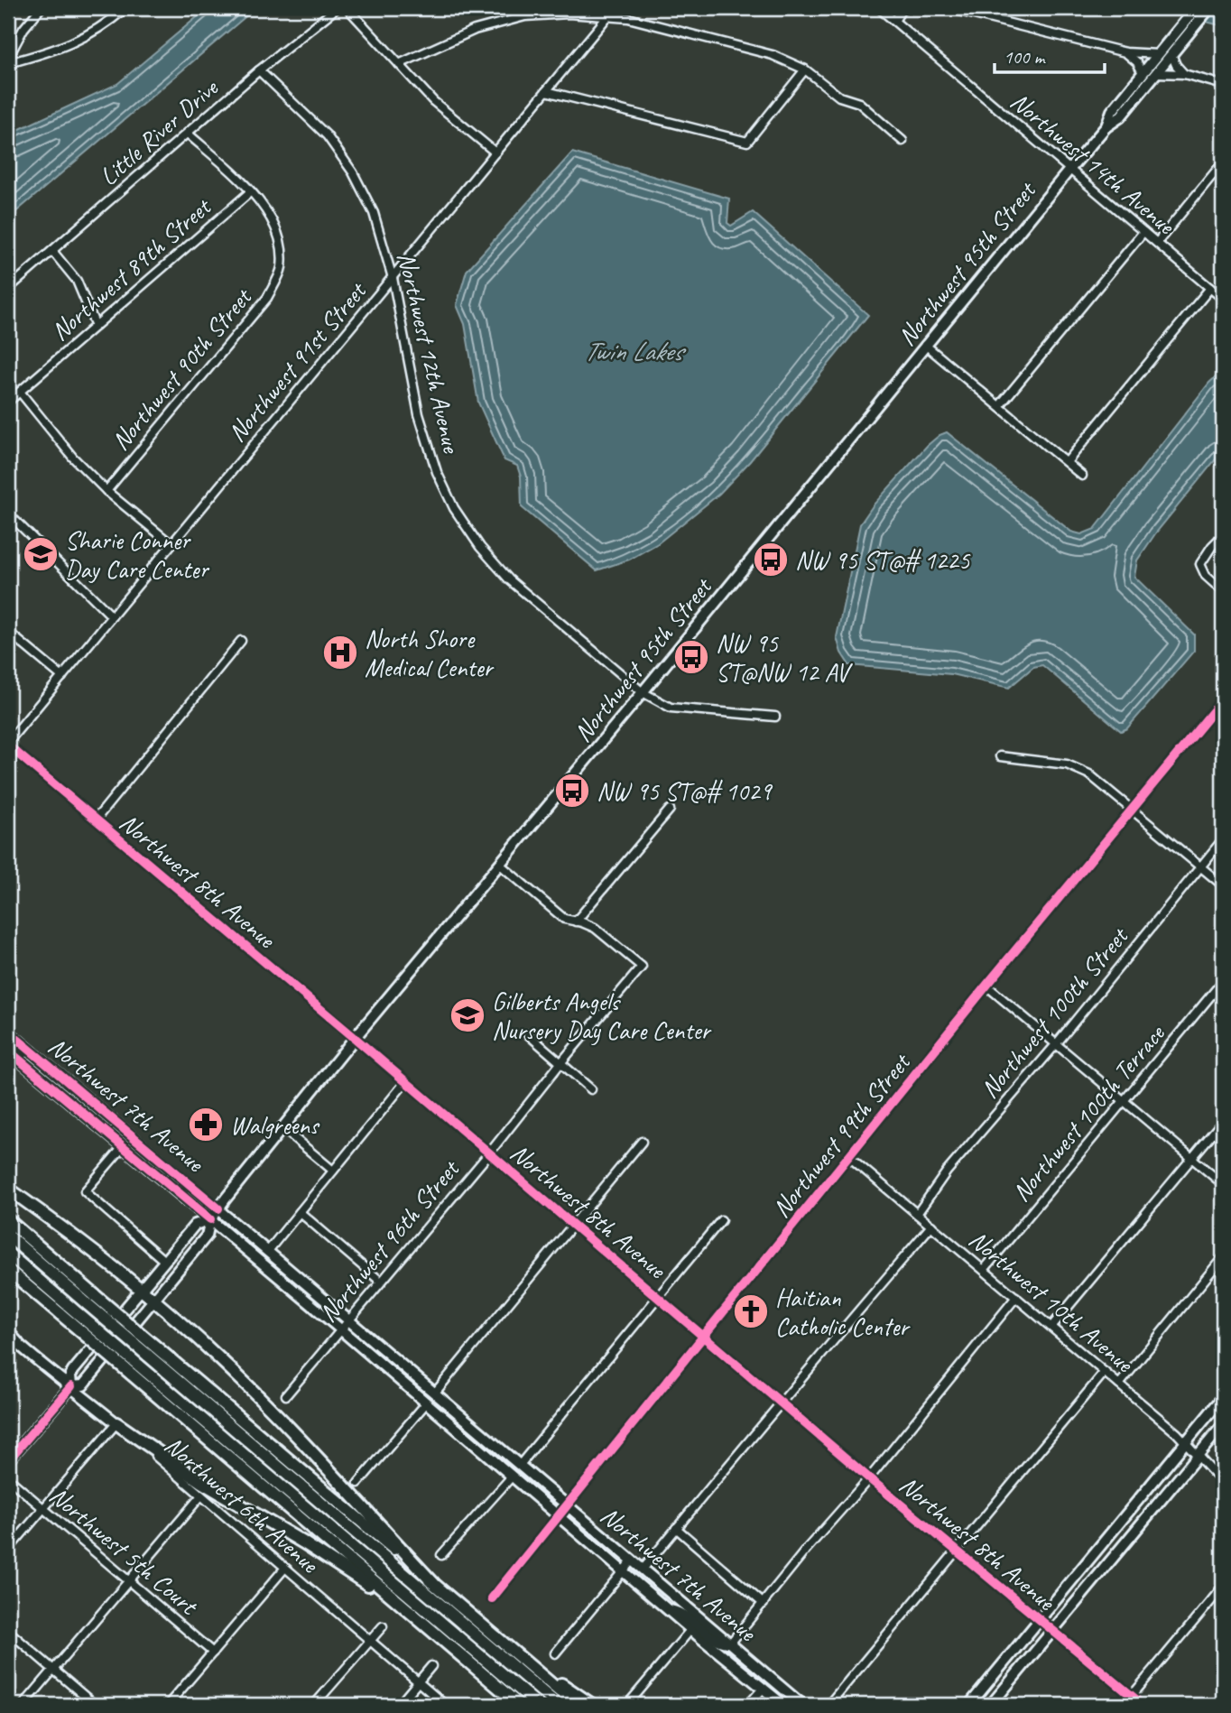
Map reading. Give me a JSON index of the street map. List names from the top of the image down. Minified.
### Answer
{"streets":{"main road":["Northwest 95th Street","Northwest 7th Avenue","Northwest 6th Avenue"],"street":["Little River Drive","Northwest 14th Avenue","Northwest 89th Street","Northwest 12th Avenue","Northwest 91st Street","Northwest 90th Street","Northwest 8th Avenue","Northwest 100th Street","Northwest 100th Terrace","Northwest 99th Street","Northwest 96th Street","Northwest 10th Avenue","Northwest 5th Court"]},"crossings":[["Little River Drive","Northwest 12th Avenue"],["Northwest 14th Avenue","Northwest 95th Street"],["Northwest 95th Street","Northwest 12th Avenue"],["Northwest 95th Street","Northwest 8th Avenue"],["Northwest 95th Street","Northwest 7th Avenue"],["Northwest 95th Street","Northwest 6th Avenue"],["Northwest 89th Street","Northwest 90th Street"],["Northwest 12th Avenue","Northwest 91st Street"],["Northwest 91st Street","Northwest 8th Avenue"],["Northwest 8th Avenue","Northwest 99th Street"],["Northwest 8th Avenue","Northwest 96th Street"],["Northwest 100th Street","Northwest 10th Avenue"],["Northwest 7th Avenue","Northwest 99th Street"],["Northwest 7th Avenue","Northwest 96th Street"],["Northwest 100th Terrace","Northwest 10th Avenue"],["Northwest 99th Street","Northwest 10th Avenue"]],"water":["Twin Lakes"],"places":{"school or university":["Sharie Conner Day Care Center","Gilberts Angels Nursery Day Care Center"],"bus stop":["NW 95 ST@# 1225","NW 95 ST@NW 12 AV","NW 95 ST@# 1029"],"hospital":["North Shore Medical Center"],"pharmacy":["Walgreens"],"church":["Haitian Catholic Center"]},"scale_bar":"100 m"}
